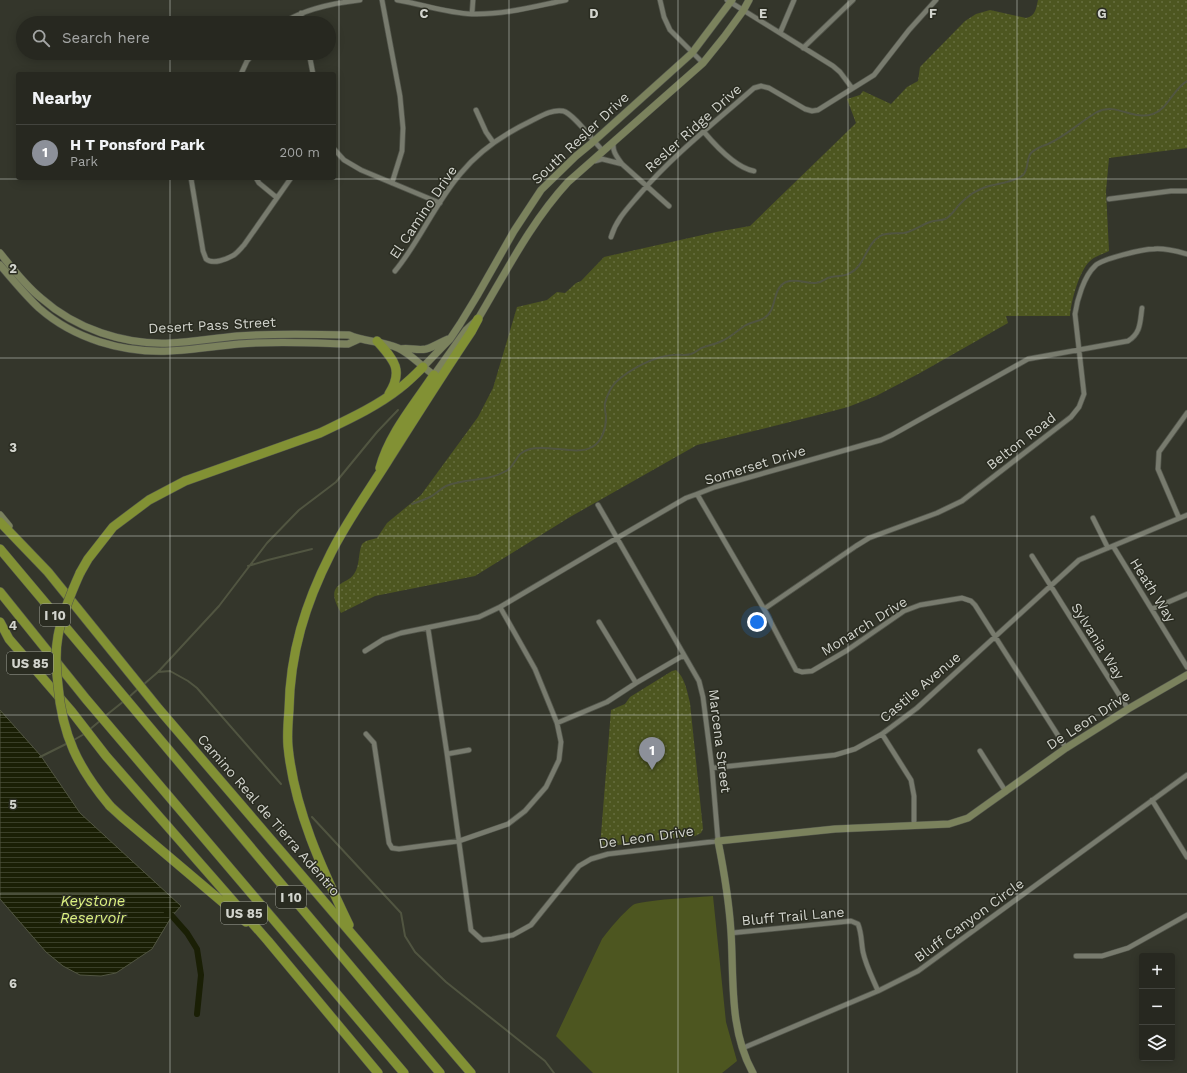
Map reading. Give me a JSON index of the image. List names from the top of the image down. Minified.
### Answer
{"streets":{"highway":["I 10","US 85","Camino Real de Tierra Adentro"],"street":["Resler Ridge Drive","South Resler Drive","El Camino Drive","Desert Pass Street","Belton Road","Somerset Drive","Heath Way","Monarch Drive","Sylvania Way","Castile Avenue","De Leon Drive","Marcena Street","Bluff Trail Lane","Bluff Canyon Circle"]},"crossings":[["South Resler Drive","El Camino Drive"],["South Resler Drive","Desert Pass Street"],["Belton Road","Somerset Drive"],["Belton Road","Monarch Drive"],["Somerset Drive","Monarch Drive"],["Somerset Drive","De Leon Drive"],["Somerset Drive","Marcena Street"],["Heath Way","Castile Avenue"],["Monarch Drive","Castile Avenue"],["Monarch Drive","De Leon Drive"],["Sylvania Way","Castile Avenue"],["Sylvania Way","De Leon Drive"],["Castile Avenue","Marcena Street"],["De Leon Drive","Marcena Street"],["Marcena Street","Bluff Trail Lane"],["Marcena Street","Bluff Canyon Circle"],["Bluff Trail Lane","Bluff Canyon Circle"]],"water":["Keystone Reservoir"],"page":{"search":"Search here","heading":"Nearby","list":[{"mark":"1","name":"H T Ponsford Park","note":"Park","value":"200 m"}],"pins":"1","map_buttons":["+","−"]},"grid":{"columns":["C","D","E","F","G"],"rows":["2","3","4","5","6"]}}
